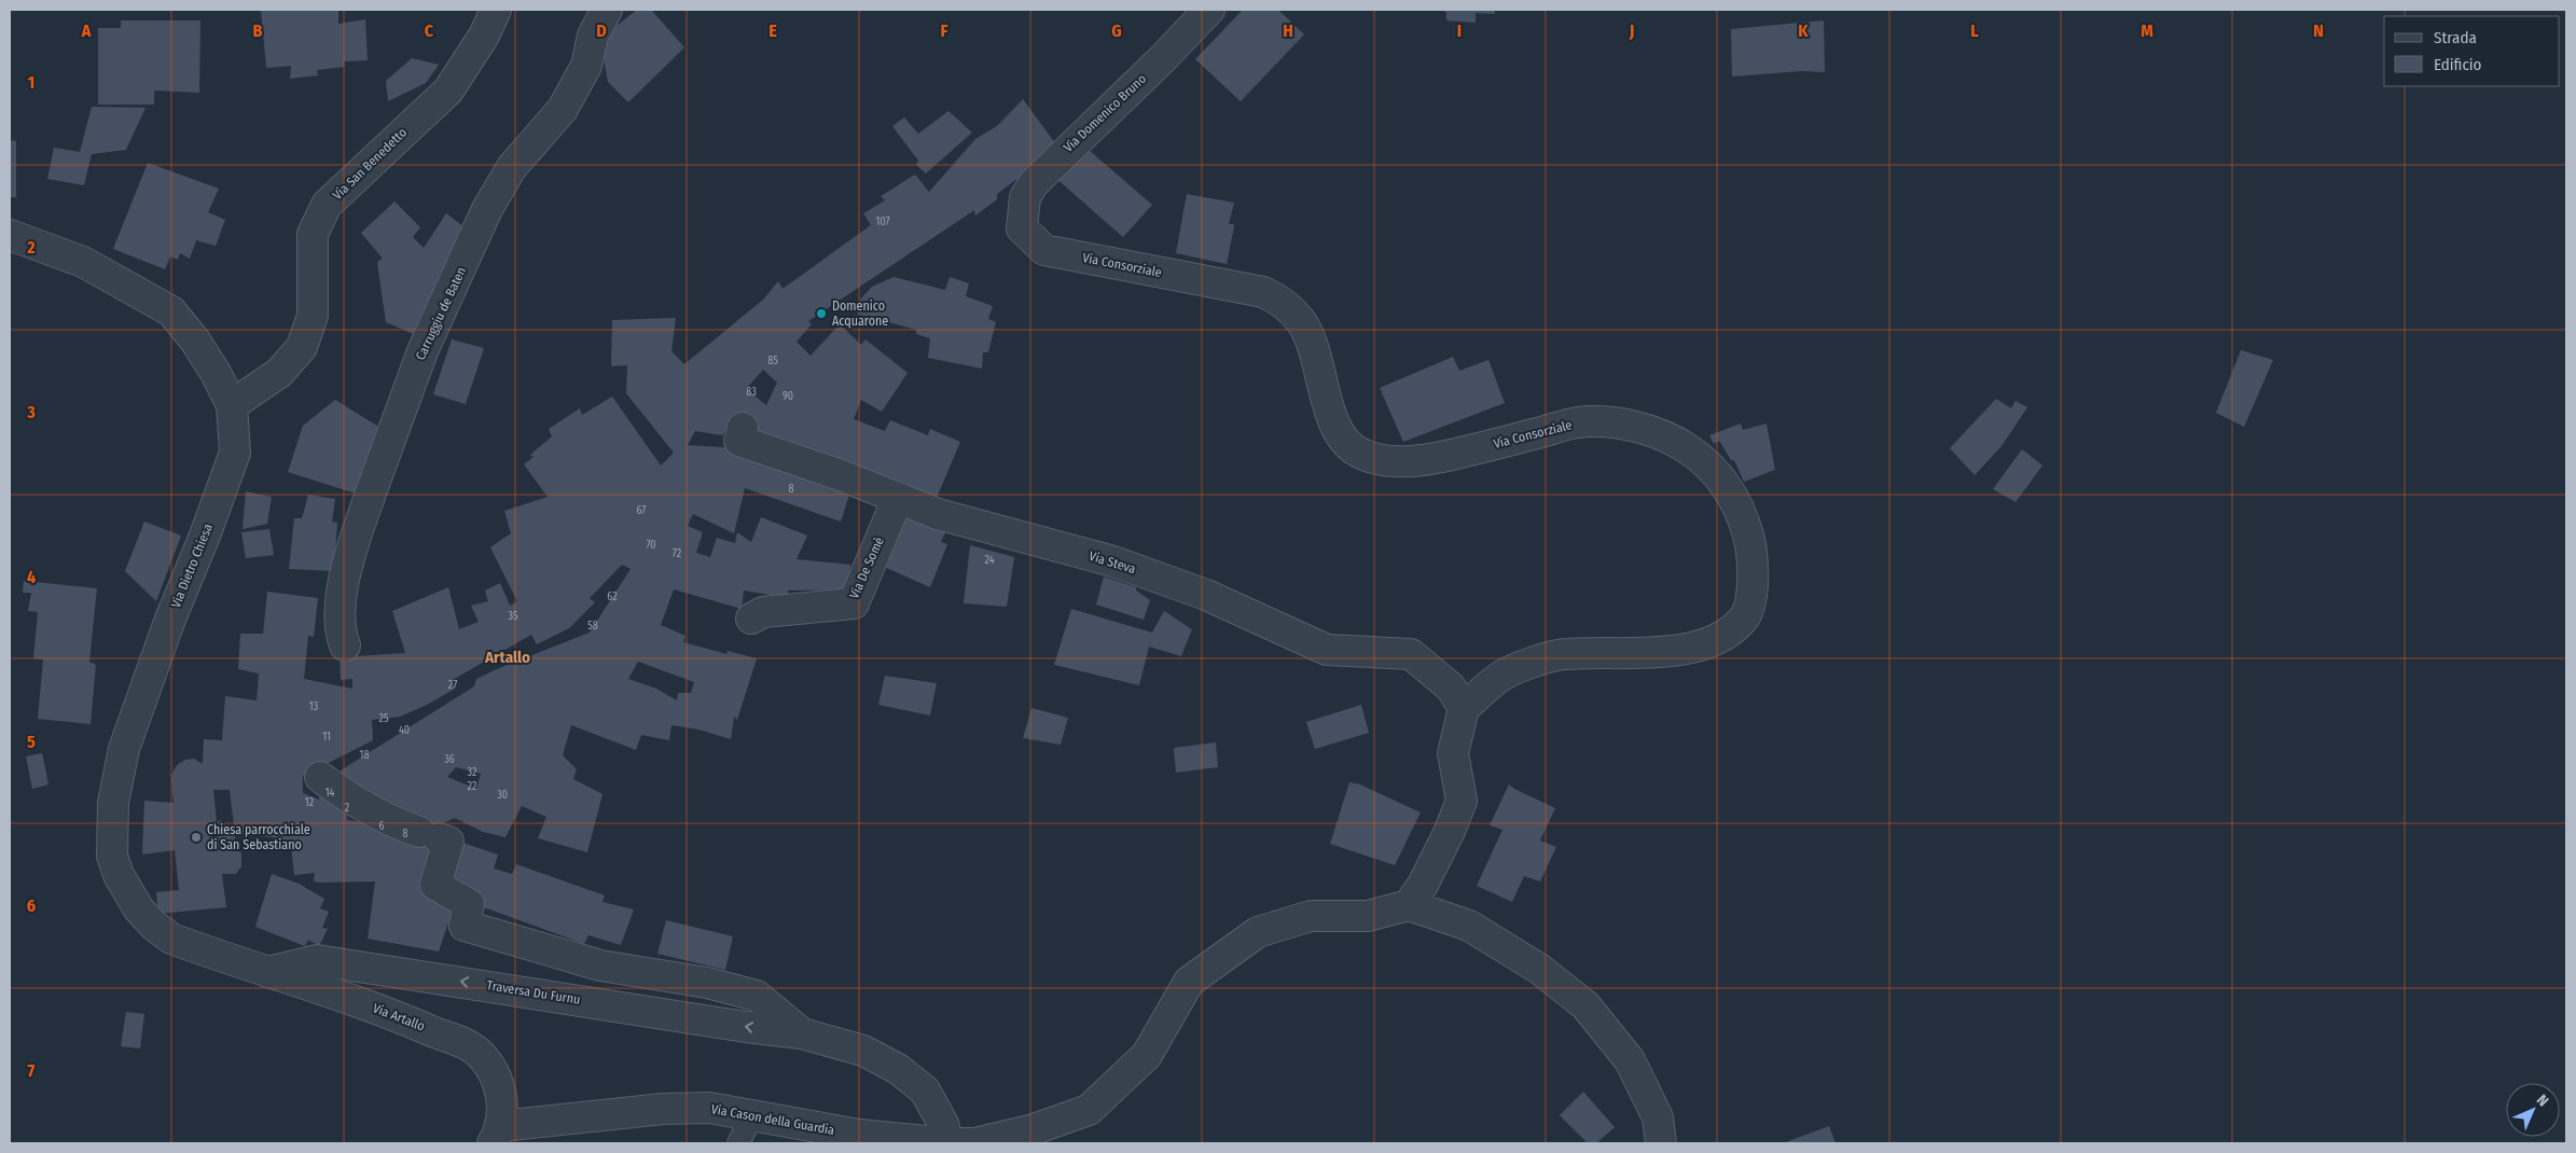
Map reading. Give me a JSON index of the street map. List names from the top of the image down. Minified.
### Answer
{"streets":{"street":["Via Domenico Bruno","Via San Benedetto","Via Consorziale","Carruggiu de Baten","Via Steva","Via Dietro Chiesa","Via De Somè","Traversa Du Furnu","Via Artallo","Via Cason della Guardia"]},"crossings":[["Via Domenico Bruno","Via Consorziale"],["Via San Benedetto","Via Dietro Chiesa"],["Via Consorziale","Via Steva"],["Via Steva","Via De Somè"],["Via Dietro Chiesa","Via Artallo"],["Traversa Du Furnu","Via Artallo"],["Traversa Du Furnu","Via Cason della Guardia"],["Via Artallo","Via Cason della Guardia"]],"one_way":["Traversa Du Furnu"],"districts":["Artallo"],"places":["Domenico Acquarone","Chiesa parrocchiale di San Sebastiano"],"house_numbers":["107","85","83","90","8","67","70","72","24","62","35","58","27","13","25","40","11","18","36","32","22","14","30","12","2","6","8"],"legend":["Strada","Edificio"],"north":"top right","grid":{"columns":["A","B","C","D","E","F","G","H","I","J","K","L","M","N"],"rows":["1","2","3","4","5","6","7"]}}
